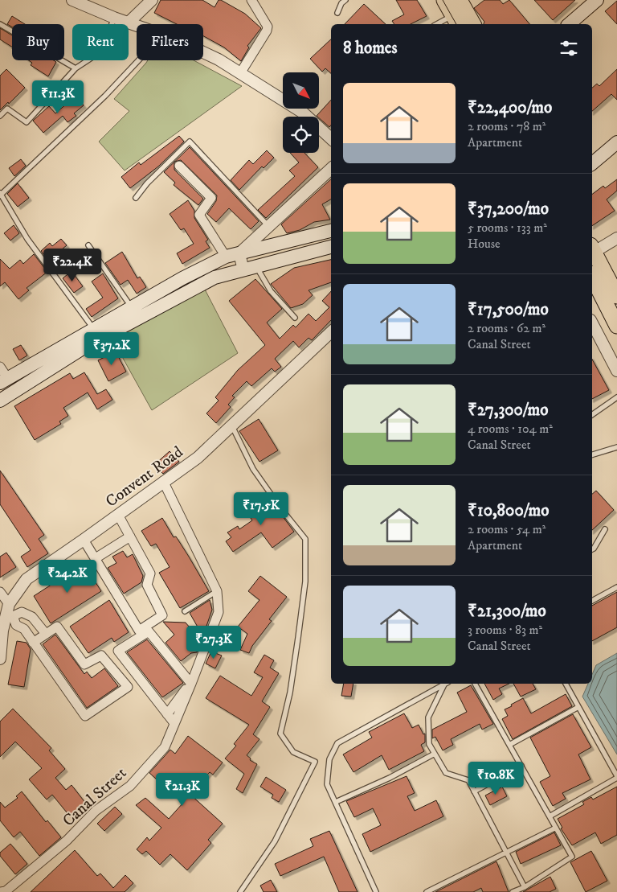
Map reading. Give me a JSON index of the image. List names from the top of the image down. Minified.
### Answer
{"streets":{"street":["Convent Road","Canal Street"]},"crossings":[["Convent Road","Canal Street"]],"north":"bottom right","page":{"chip":["Buy","Rent","Filters"],"heading":"8 homes","list":[{"name":"₹22,400/mo","note":"2 rooms · 78 m² · Apartment"},{"name":"₹37,200/mo","note":"5 rooms · 133 m² · House"},{"name":"₹17,500/mo","note":"2 rooms · 62 m² · Canal Street"},{"name":"₹27,300/mo","note":"4 rooms · 104 m² · Canal Street"},{"name":"₹10,800/mo","note":"2 rooms · 54 m² · Apartment"},{"name":"₹21,300/mo","note":"3 rooms · 83 m² · Canal Street"}],"price":["₹11.3K","₹22.4K","₹37.2K","₹17.5K","₹24.2K","₹27.3K","₹10.8K","₹21.3K"]}}
